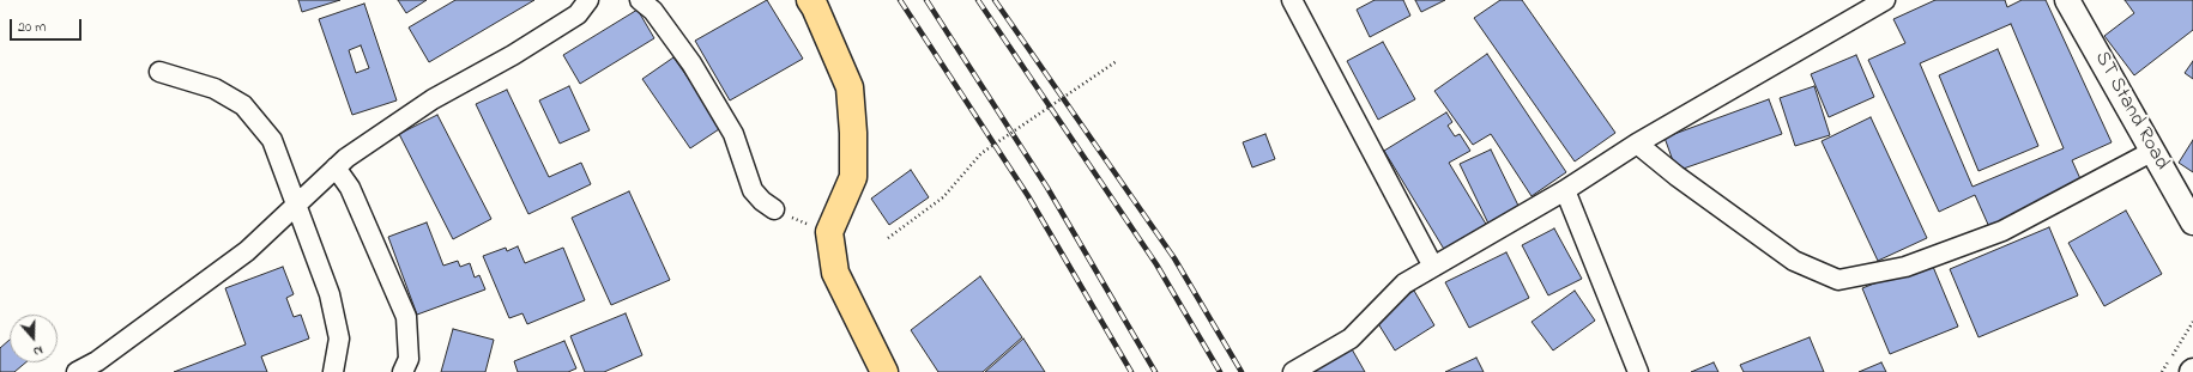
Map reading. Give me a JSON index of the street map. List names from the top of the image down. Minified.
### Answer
{"streets":{"street":["ST Stand Road"]},"scale_bar":"20 m","north":"bottom"}
